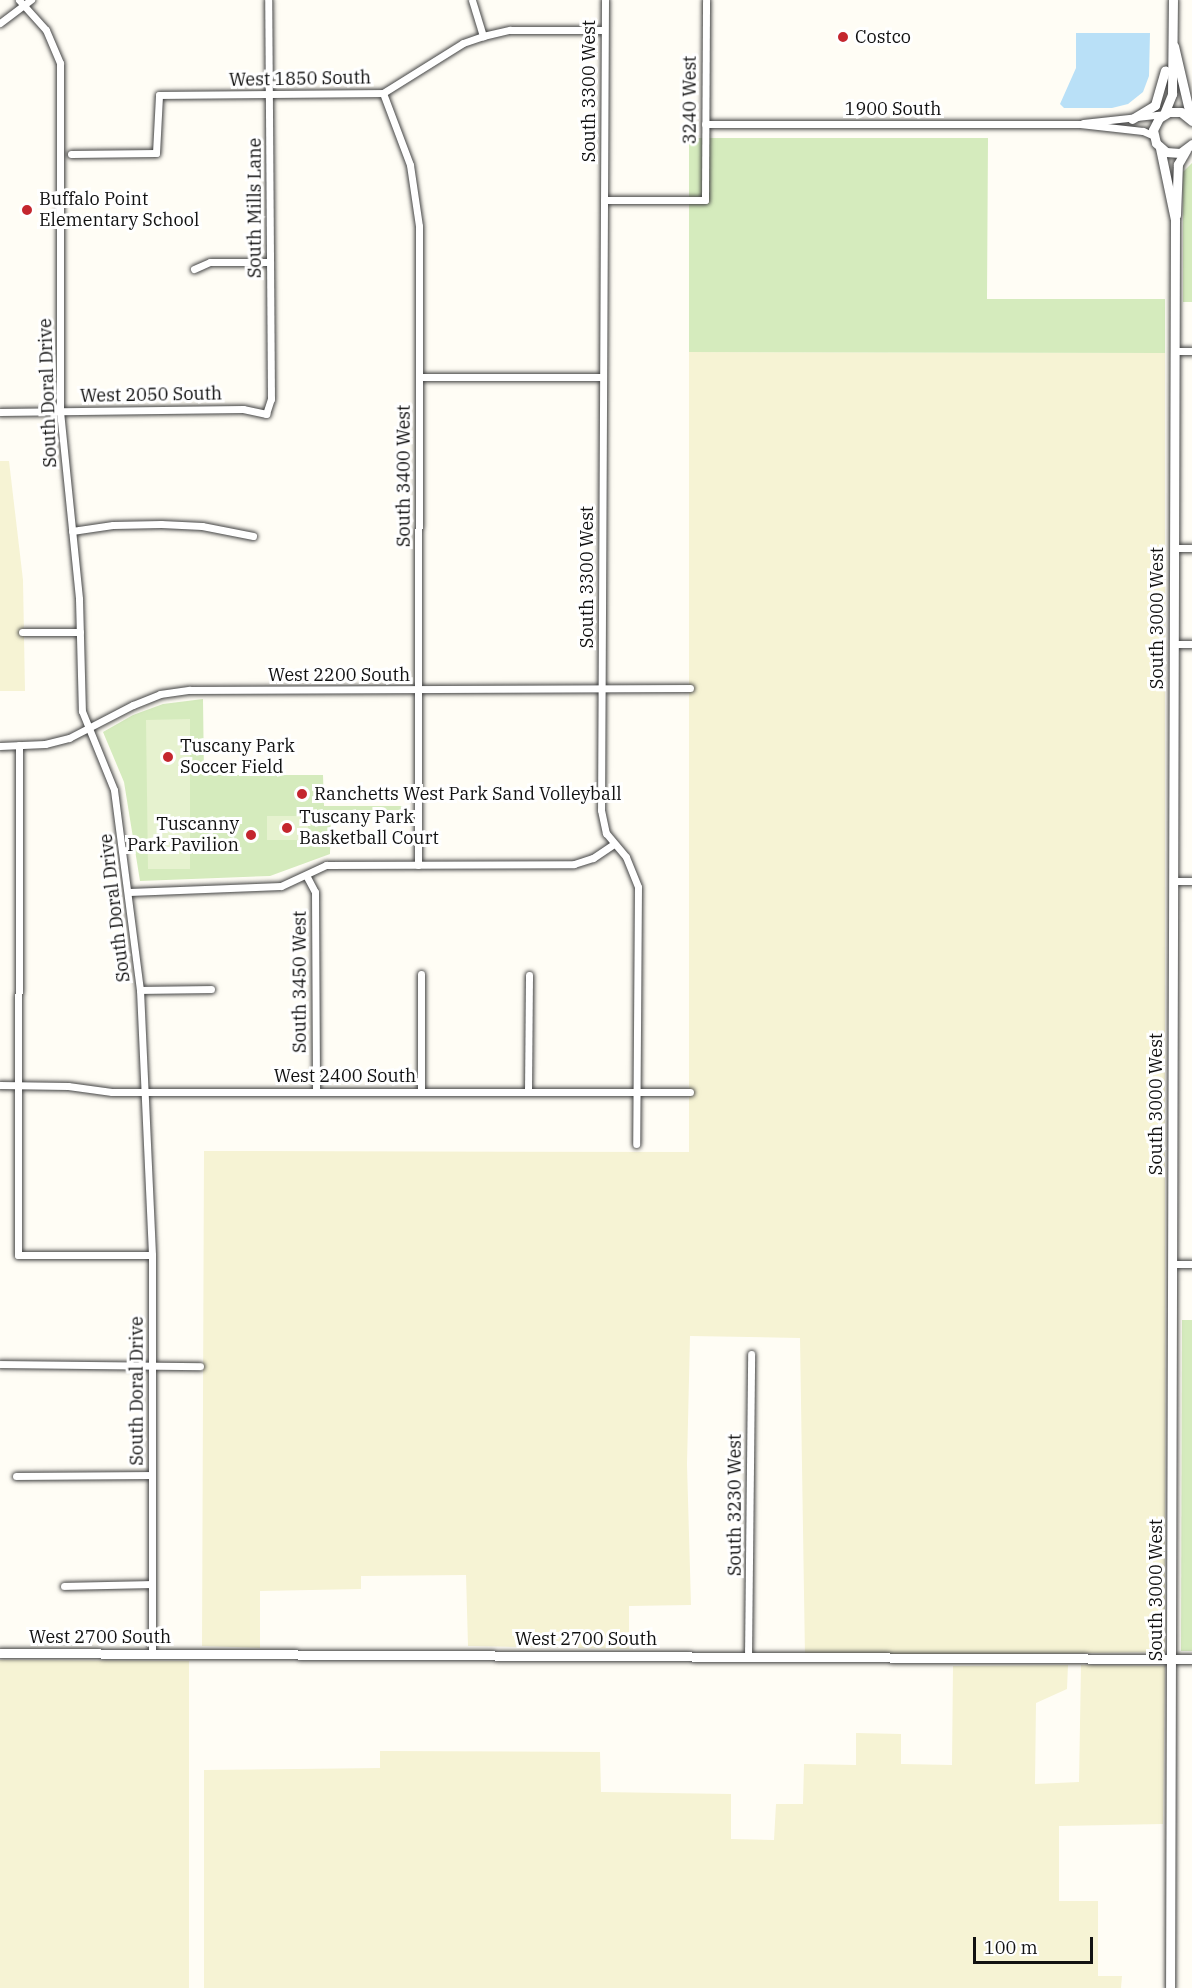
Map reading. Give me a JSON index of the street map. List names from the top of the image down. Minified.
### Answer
{"streets":{"street":["West 1850 South","South 3300 West","3240 West","1900 South","South Mills Lane","South Doral Drive","West 2050 South","South 3400 West","South 3000 West","West 2200 South","South 3450 West","West 2400 South","South 3230 West","West 2700 South"]},"crossings":[["West 1850 South","South 3300 West"],["West 1850 South","South Mills Lane"],["West 1850 South","South 3400 West"],["South 3300 West","3240 West"],["South 3300 West","West 2200 South"],["South 3300 West","West 2400 South"],["3240 West","1900 South"],["South Mills Lane","West 2050 South"],["South Doral Drive","West 2050 South"],["South Doral Drive","West 2200 South"],["South Doral Drive","West 2400 South"],["South Doral Drive","West 2700 South"],["South 3400 West","West 2200 South"],["South 3000 West","West 2700 South"],["South 3450 West","West 2400 South"],["South 3230 West","West 2700 South"]],"places":["Costco","Buffalo Point Elementary School","Tuscany Park Soccer Field","Ranchetts West Park Sand Volleyball","Tuscany Park Basketball Court","Tuscanny Park Pavilion"],"scale_bar":"100 m"}
